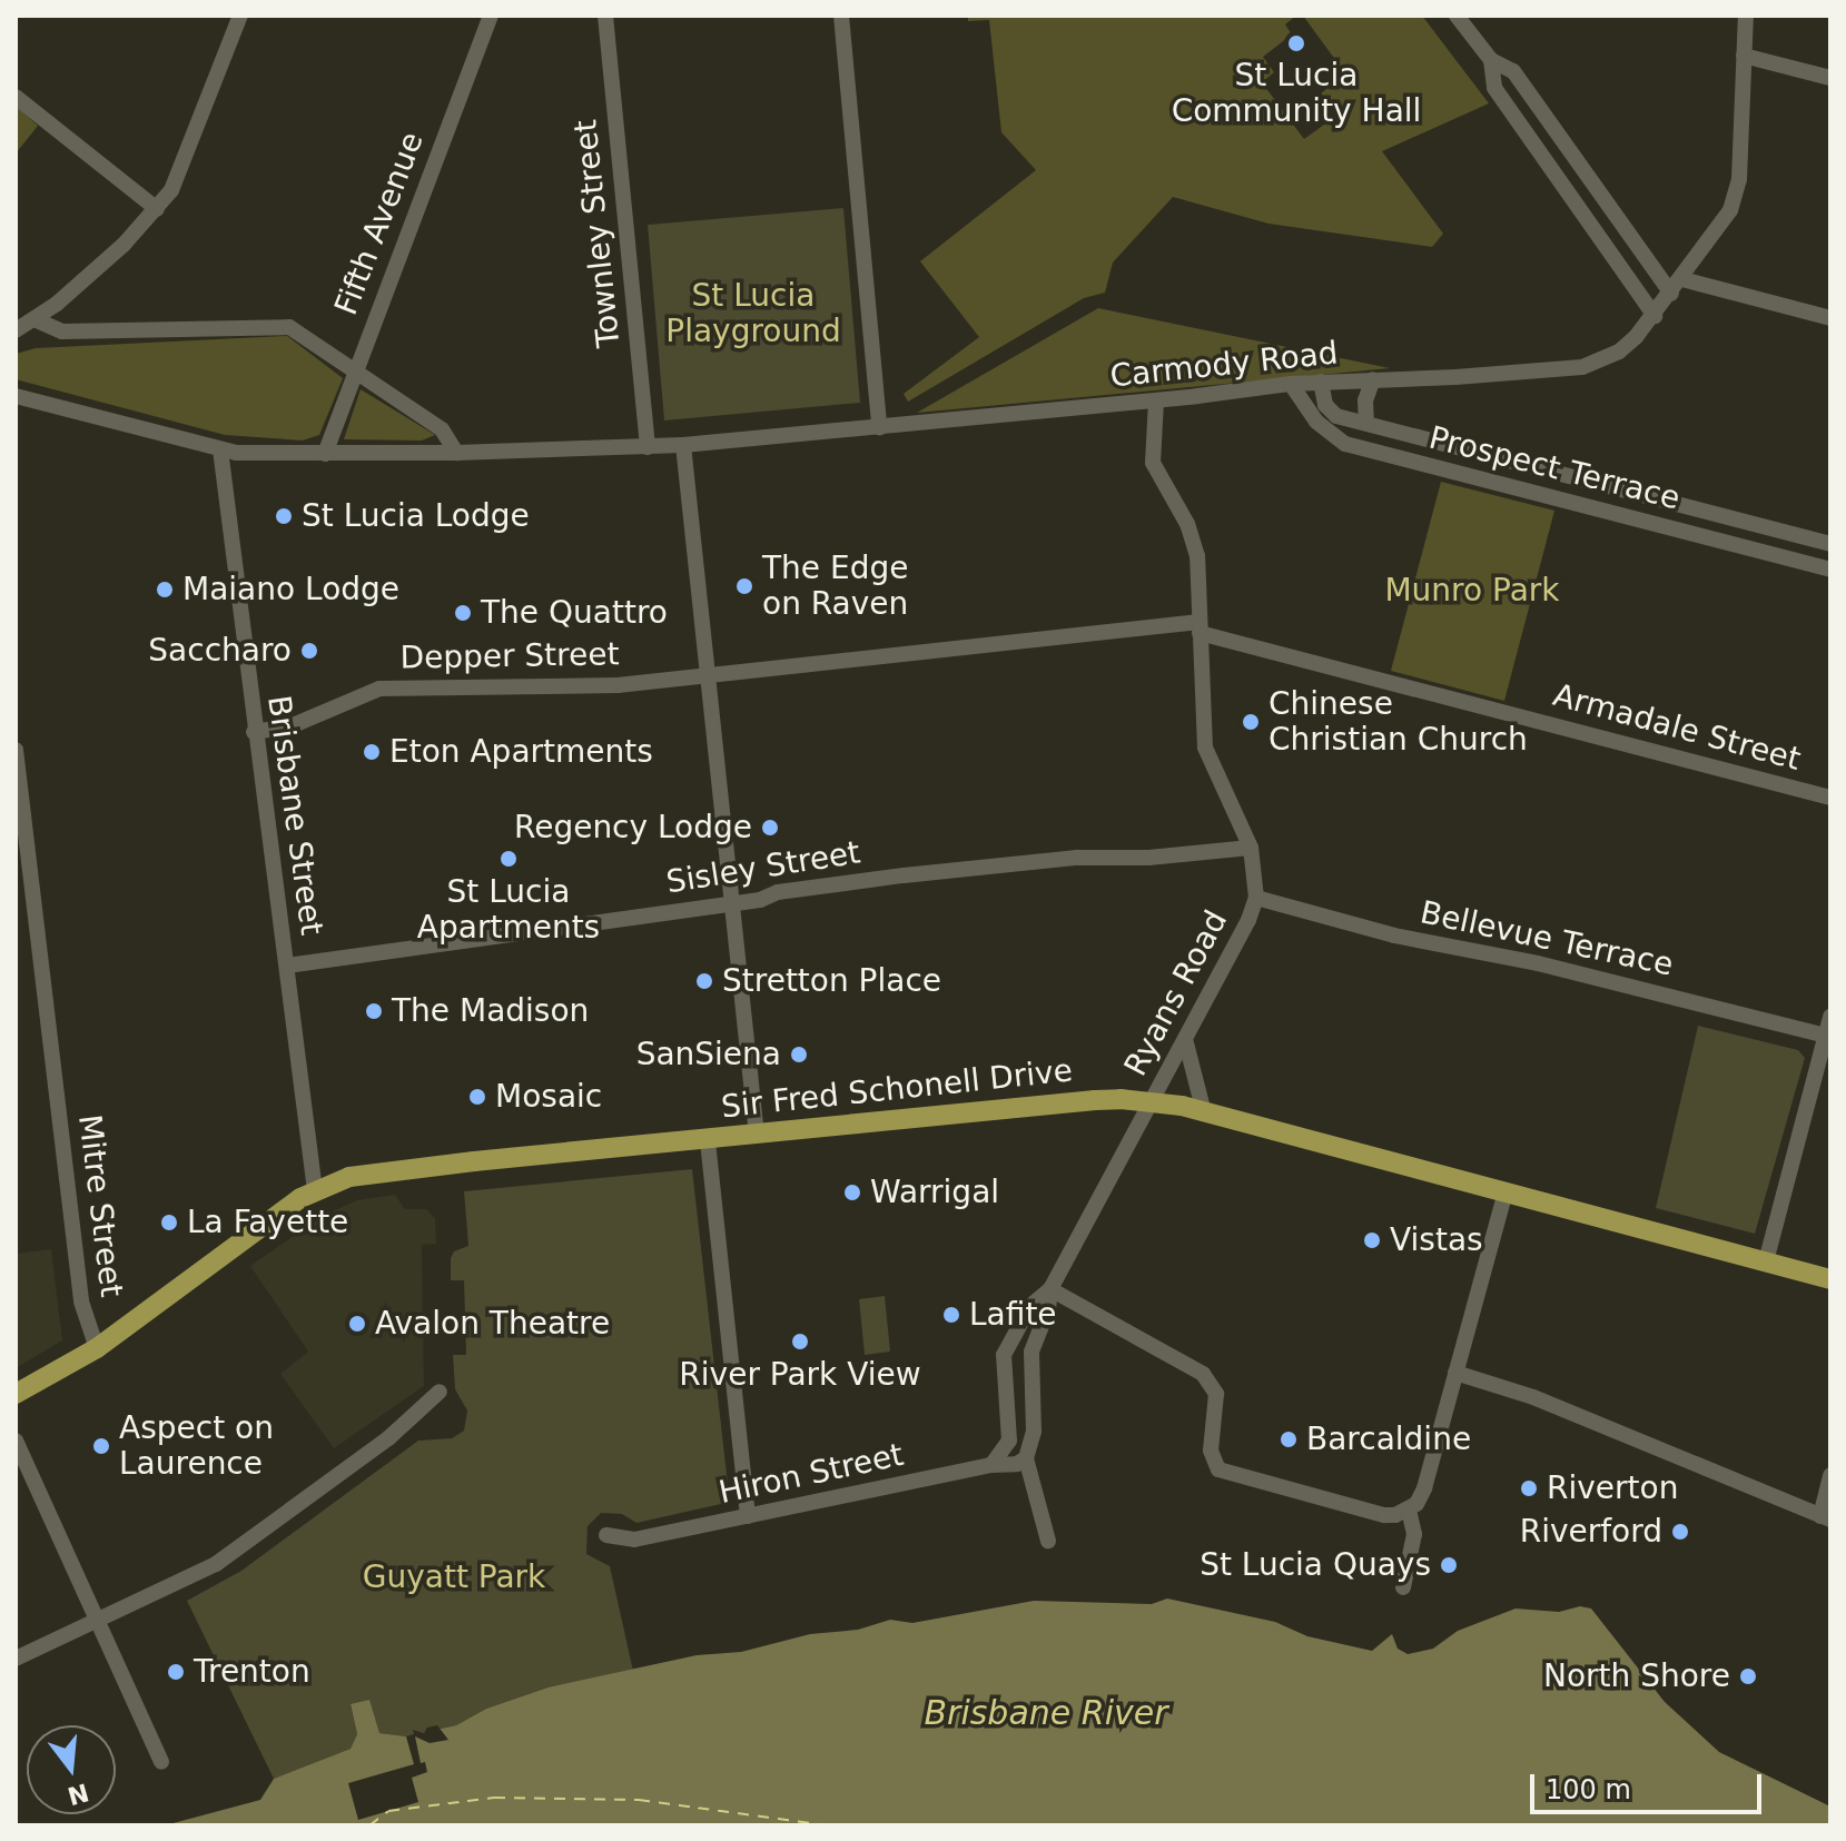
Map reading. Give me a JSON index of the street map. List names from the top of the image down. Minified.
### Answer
{"streets":{"main road":["Sir Fred Schonell Drive"],"street":["Fifth Avenue","Townley Street","Carmody Road","Prospect Terrace","Depper Street","Armadale Street","Brisbane Street","Sisley Street","Bellevue Terrace","Ryans Road","Mitre Street","Hiron Street"]},"crossings":[["Fifth Avenue","Carmody Road"],["Townley Street","Carmody Road"],["Carmody Road","Prospect Terrace"],["Carmody Road","Brisbane Street"],["Carmody Road","Ryans Road"],["Depper Street","Armadale Street"],["Depper Street","Brisbane Street"],["Depper Street","Ryans Road"],["Armadale Street","Ryans Road"],["Brisbane Street","Sisley Street"],["Brisbane Street","Sir Fred Schonell Drive"],["Sisley Street","Ryans Road"],["Bellevue Terrace","Ryans Road"],["Ryans Road","Sir Fred Schonell Drive"],["Ryans Road","Hiron Street"],["Sir Fred Schonell Drive","Mitre Street"]],"water":["Brisbane River"],"parks":["St Lucia Playground","Munro Park","Guyatt Park"],"places":["St Lucia Community Hall","St Lucia Lodge","The Edge on Raven","Maiano Lodge","The Quattro","Saccharo","Chinese Christian Church","Eton Apartments","Regency Lodge","St Lucia Apartments","Stretton Place","The Madison","SanSiena","Mosaic","Warrigal","La Fayette","Vistas","Lafite","Avalon Theatre","River Park View","Barcaldine","Aspect on Laurence","Riverton","Riverford","St Lucia Quays","Trenton","North Shore"],"scale_bar":"100 m","north":"bottom"}
